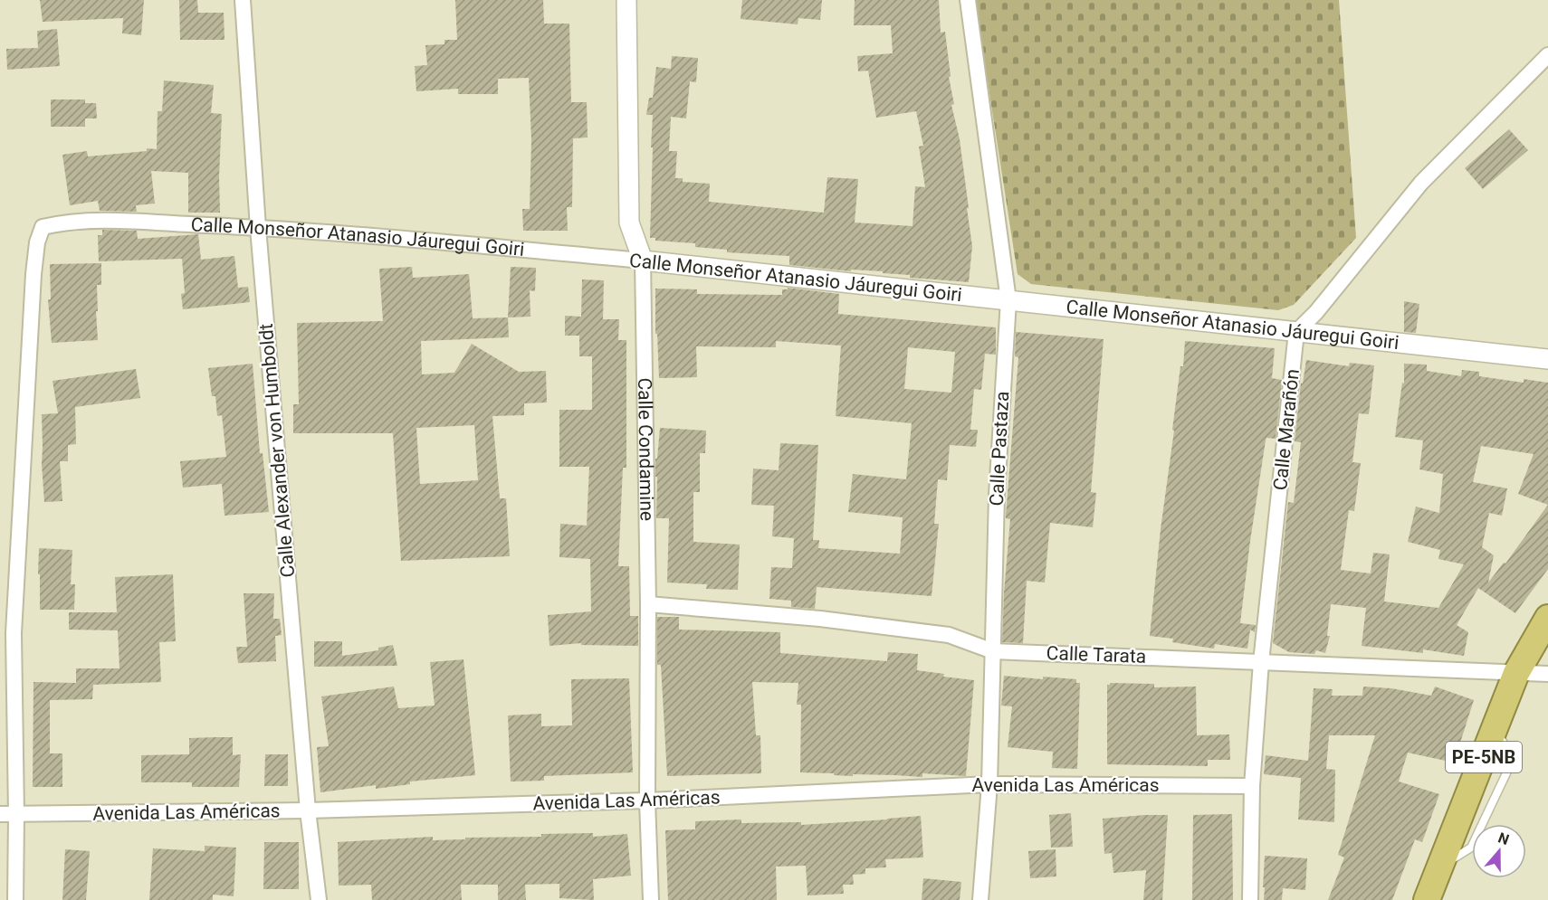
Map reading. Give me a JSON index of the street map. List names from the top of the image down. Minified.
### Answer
{"streets":{"highway":["PE-5NB"],"street":["Calle Monseñor Atanasio Jáuregui Goiri","Calle Marañón","Calle Condamine","Calle Pastaza","Calle Alexander von Humboldt","Calle Tarata","Avenida Las Américas"]},"crossings":[["Calle Monseñor Atanasio Jáuregui Goiri","Calle Marañón"],["Calle Monseñor Atanasio Jáuregui Goiri","Calle Condamine"],["Calle Monseñor Atanasio Jáuregui Goiri","Calle Pastaza"],["Calle Monseñor Atanasio Jáuregui Goiri","Calle Alexander von Humboldt"],["Calle Monseñor Atanasio Jáuregui Goiri","Avenida Las Américas"],["Calle Marañón","Calle Tarata"],["Calle Marañón","Avenida Las Américas"],["Calle Condamine","Calle Tarata"],["Calle Condamine","Avenida Las Américas"],["Calle Pastaza","Calle Tarata"],["Calle Pastaza","Avenida Las Américas"],["Calle Alexander von Humboldt","Avenida Las Américas"],["Calle Tarata","PE-5NB"]],"north":"top"}
